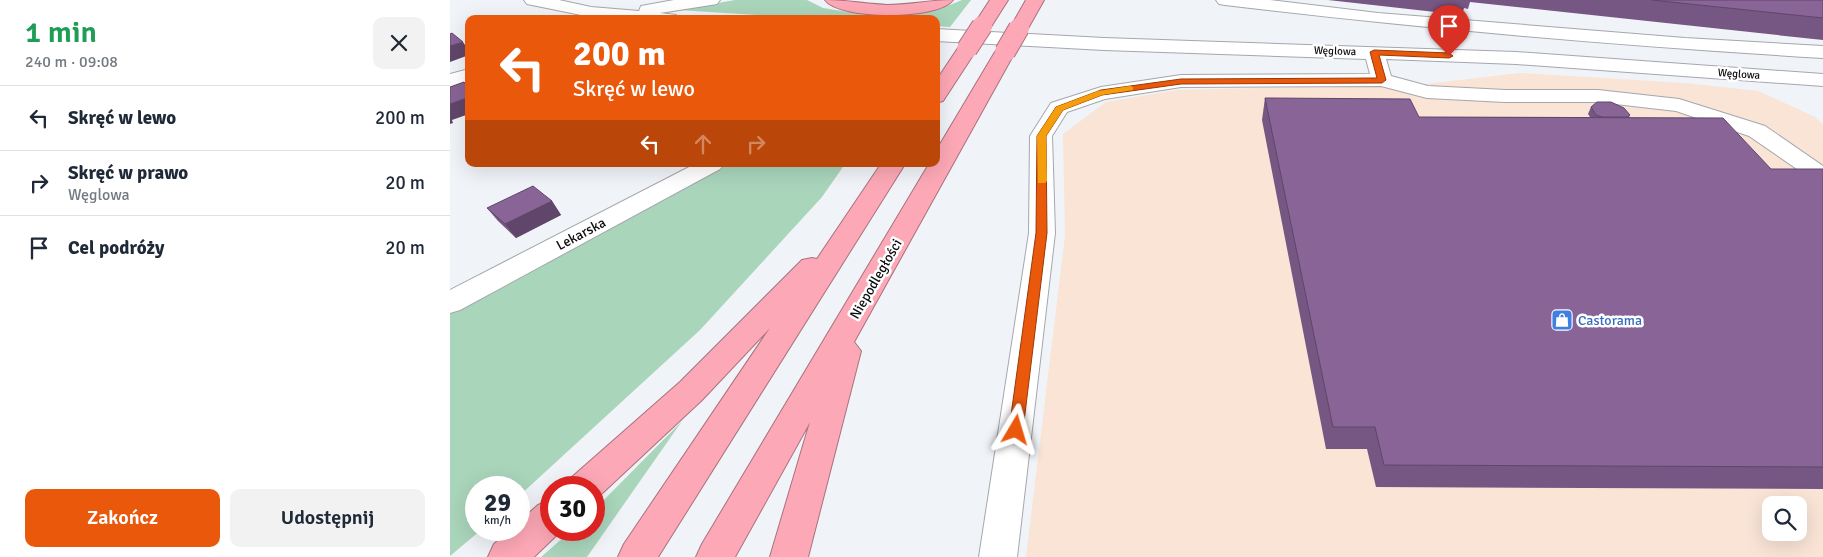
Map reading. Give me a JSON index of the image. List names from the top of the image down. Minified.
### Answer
{"streets":{"highway":["Niepodległości"],"street":["Węglowa","Lekarska"]},"places":{"shop":["Castorama"]},"page":{"heading":["1 min","240 m · 09:08"],"turn":["200 m","Skręć w lewo"],"list":[{"name":"Skręć w lewo","value":"200 m"},{"name":"Skręć w prawo","note":"Węglowa","value":"20 m"},{"name":"Cel podróży","value":"20 m"}],"speed":"29 km/h","limit":"30","buttons":["Zakończ","Udostępnij"]}}
